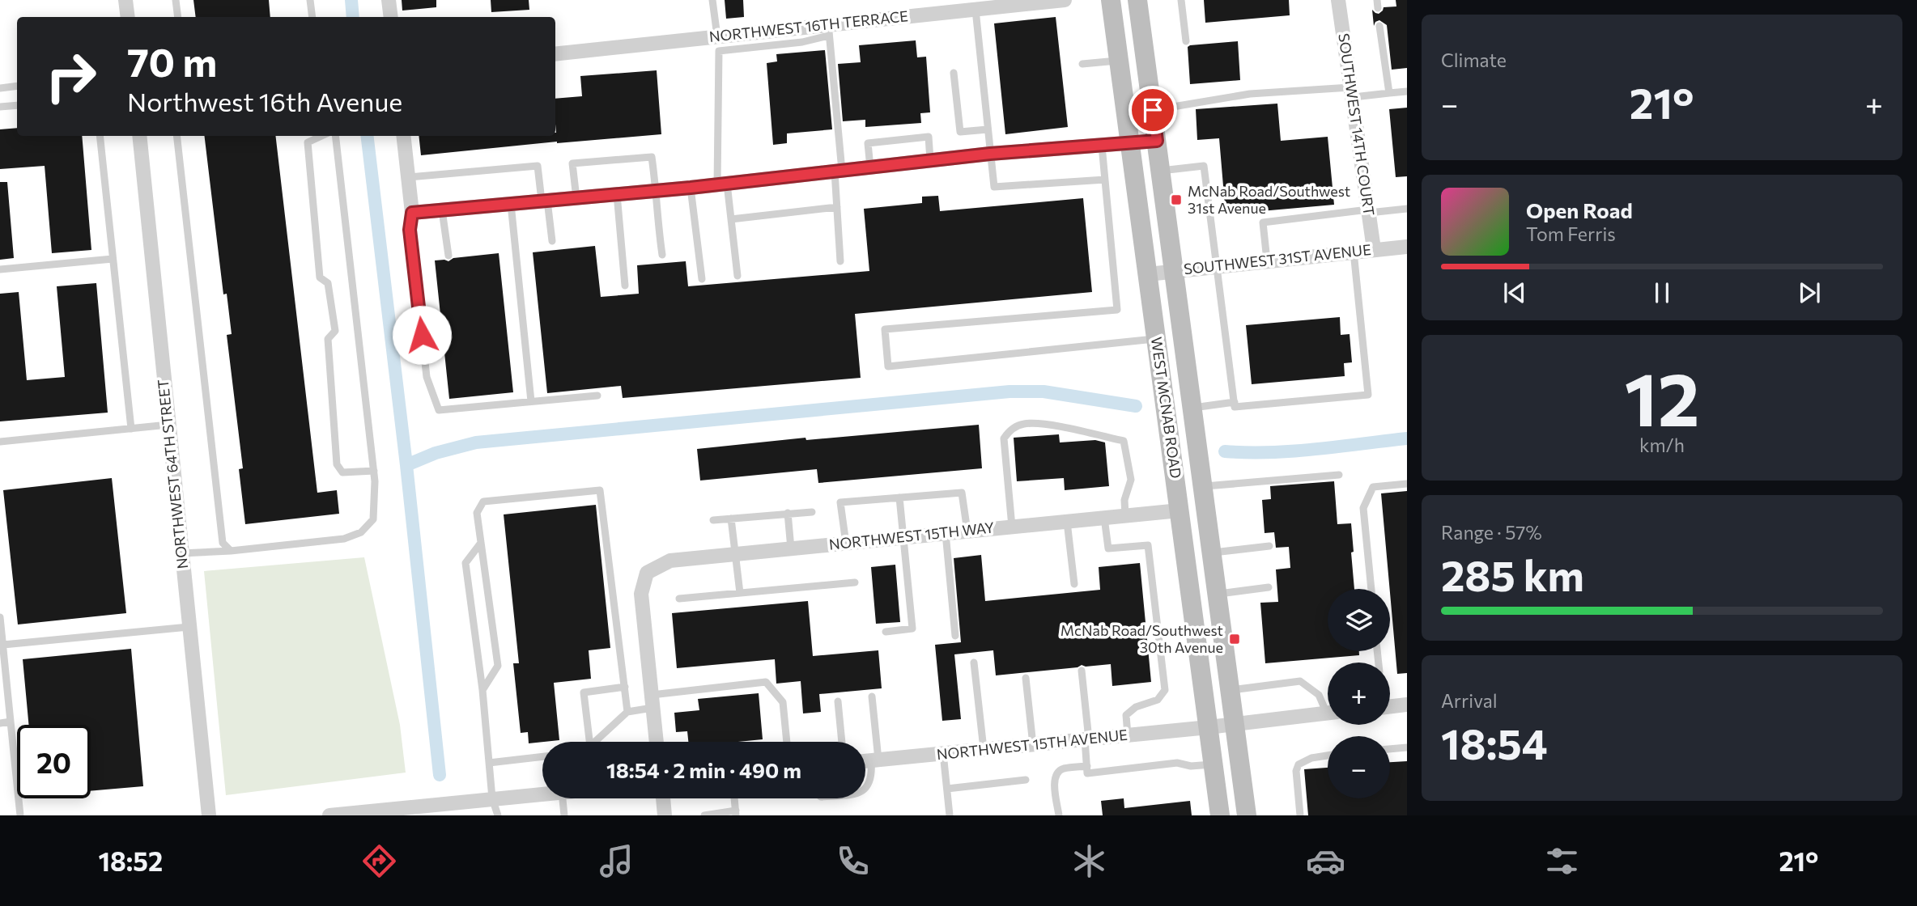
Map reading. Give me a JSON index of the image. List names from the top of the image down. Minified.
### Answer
{"streets":{"main road":["WEST MCNAB ROAD"],"street":["NORTHWEST 16TH TERRACE","SOUTHWEST 14TH COURT","SOUTHWEST 31ST AVENUE","NORTHWEST 64TH STREET","NORTHWEST 15TH WAY","NORTHWEST 15TH AVENUE"]},"crossings":[["SOUTHWEST 14TH COURT","SOUTHWEST 31ST AVENUE"],["SOUTHWEST 31ST AVENUE","WEST MCNAB ROAD"],["WEST MCNAB ROAD","NORTHWEST 15TH WAY"],["WEST MCNAB ROAD","NORTHWEST 15TH AVENUE"]],"places":{"transit":["McNab Road/Southwest 31st Avenue","McNab Road/Southwest 30th Avenue"]},"page":{"tile":["Climate",["12","km/h"],["Range · 57%","285 km"],["Arrival","18:54"]],"turn":["70 m","Northwest 16th Avenue"],"heat":["−","21°","+"],"song":["Open Road","Tom Ferris"],"map_buttons":["+","−"],"limit":"20","trip":"18:54 · 2 min · 490 m","tabs":["18:52","21°"]}}
